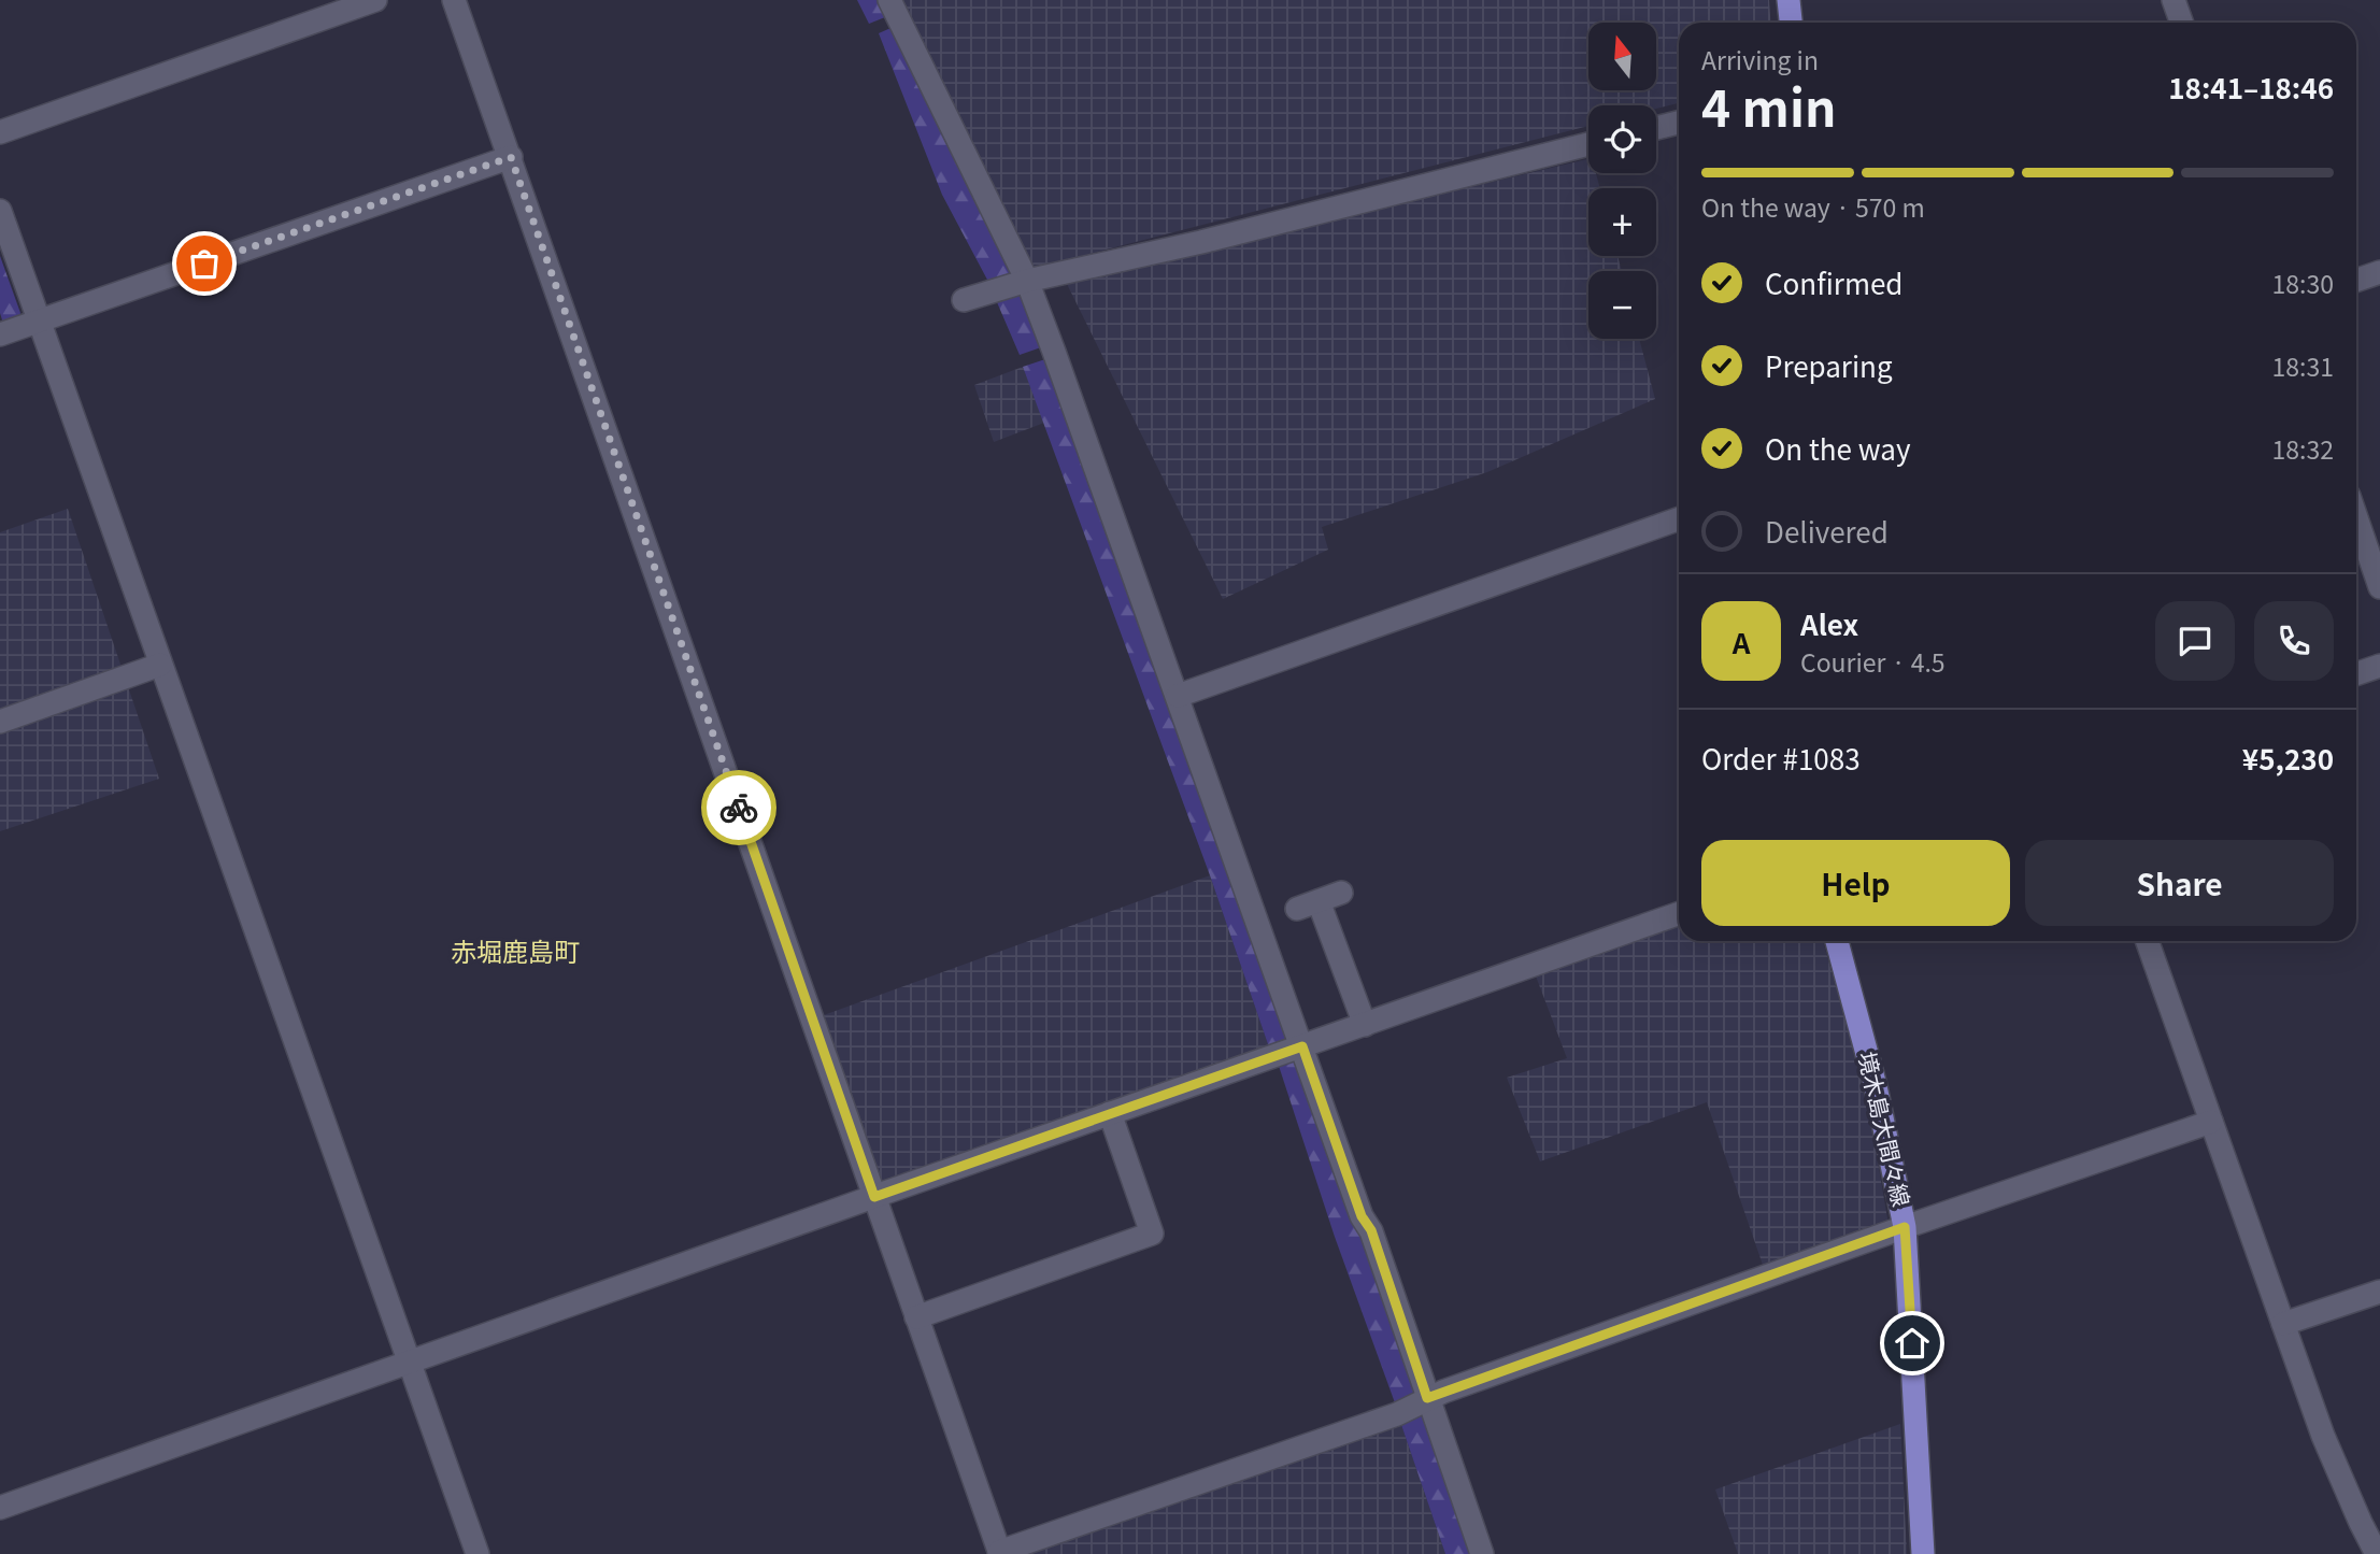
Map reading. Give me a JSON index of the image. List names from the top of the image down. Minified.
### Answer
{"streets":{"main road":["境木島大間々線"]},"districts":["赤堀鹿島町"],"north":"top","page":{"map_buttons":["+","−"],"heading":["4 min","Arriving in","18:41–18:46"],"panel":["Alex","Courier · 4.5","Order #1083","¥5,230"],"bar":"On the way · 570 m","list":[["Confirmed","18:30"],["Preparing","18:31"],["On the way","18:32"],"Delivered"],"round":"A","buttons":["Help","Share"]}}
